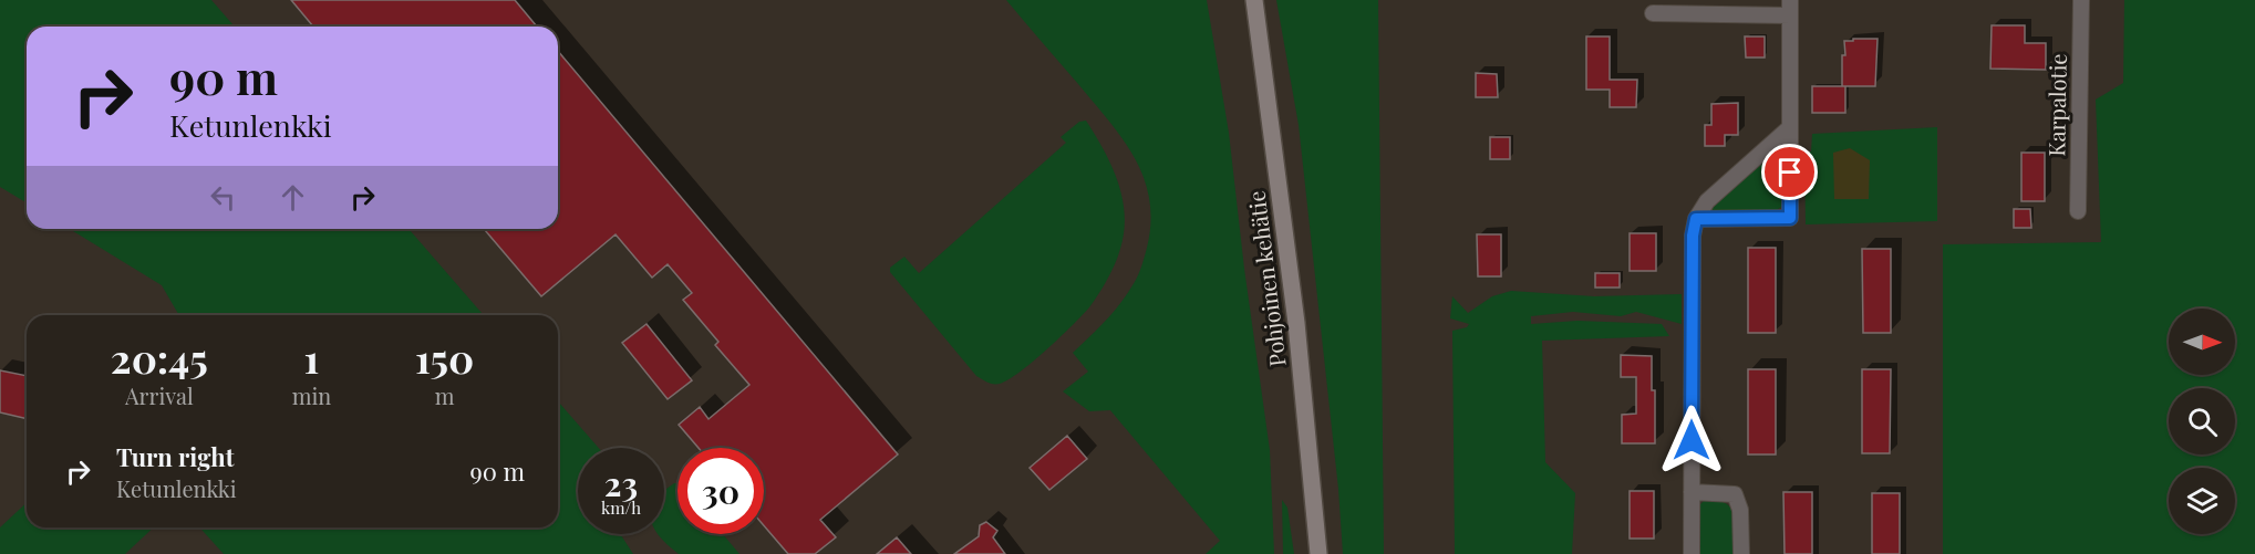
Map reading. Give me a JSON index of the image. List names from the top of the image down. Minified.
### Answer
{"streets":{"main road":["Pohjoinen kehätie"],"street":["Karpalotie"]},"north":"right","page":{"turn":["90 m","Ketunlenkki"],"eta":["20:45","Arrival","1","min","150","m"],"list":[{"name":"Turn right","note":"Ketunlenkki","value":"90 m"}],"speed":"23 km/h","limit":"30"}}
